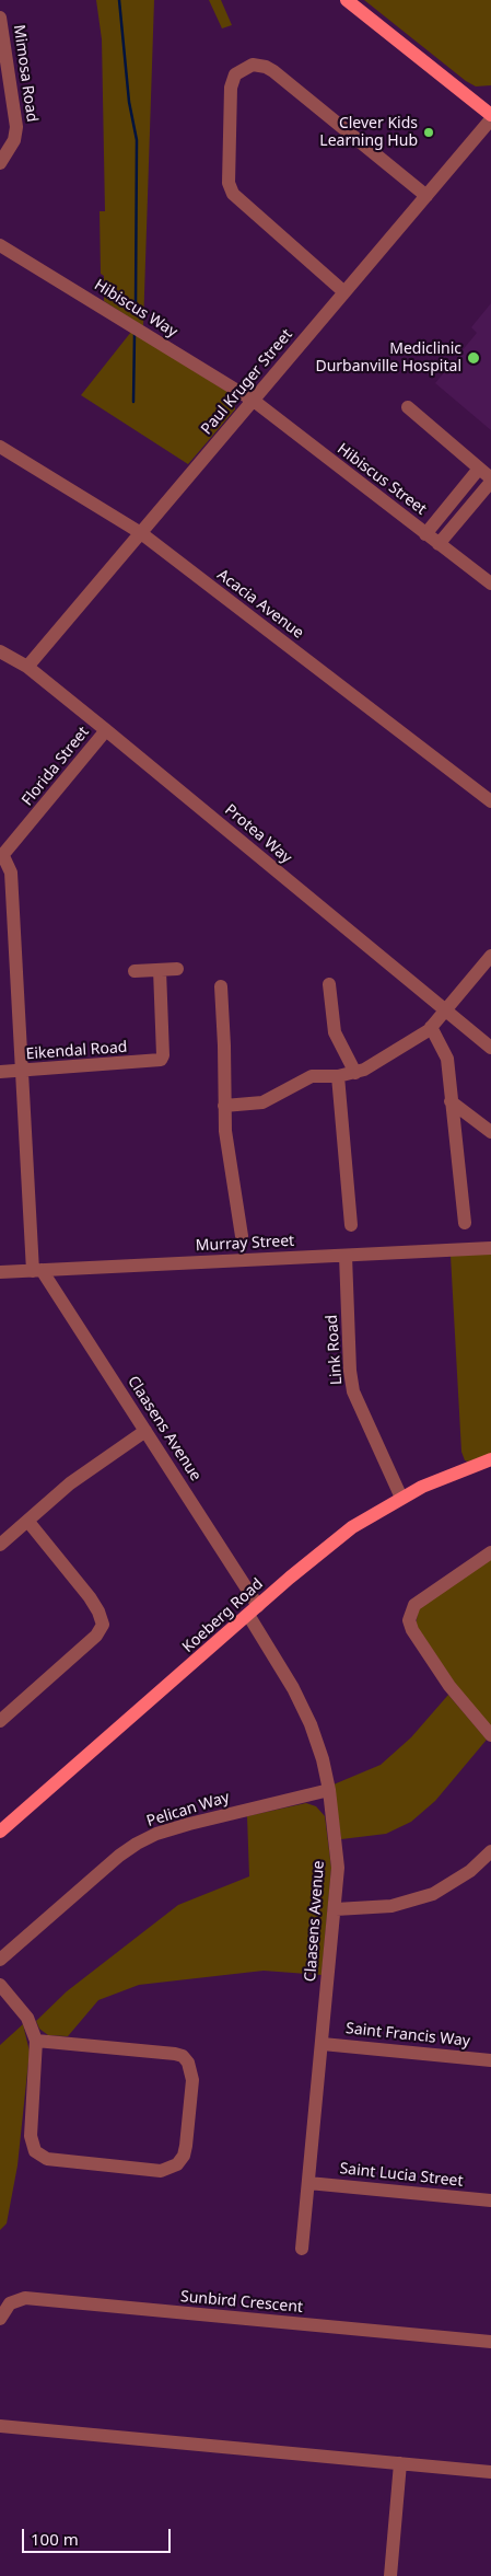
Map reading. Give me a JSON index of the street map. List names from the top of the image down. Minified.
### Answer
{"streets":{"main road":["Koeberg Road"],"street":["Mimosa Road","Hibiscus Way","Paul Kruger Street","Hibiscus Street","Acacia Avenue","Florida Street","Protea Way","Eikendal Road","Murray Street","Link Road","Claasens Avenue","Pelican Way","Saint Francis Way","Saint Lucia Street","Sunbird Crescent"]},"crossings":[["Hibiscus Way","Paul Kruger Street"],["Hibiscus Way","Hibiscus Street"],["Paul Kruger Street","Hibiscus Street"],["Paul Kruger Street","Acacia Avenue"],["Paul Kruger Street","Protea Way"],["Florida Street","Protea Way"],["Florida Street","Eikendal Road"],["Florida Street","Murray Street"],["Florida Street","Claasens Avenue"],["Murray Street","Link Road"],["Murray Street","Claasens Avenue"],["Link Road","Koeberg Road"],["Claasens Avenue","Koeberg Road"],["Claasens Avenue","Pelican Way"],["Claasens Avenue","Saint Francis Way"],["Claasens Avenue","Saint Lucia Street"]],"places":["Clever Kids Learning Hub","Mediclinic Durbanville Hospital"],"scale_bar":"100 m"}
